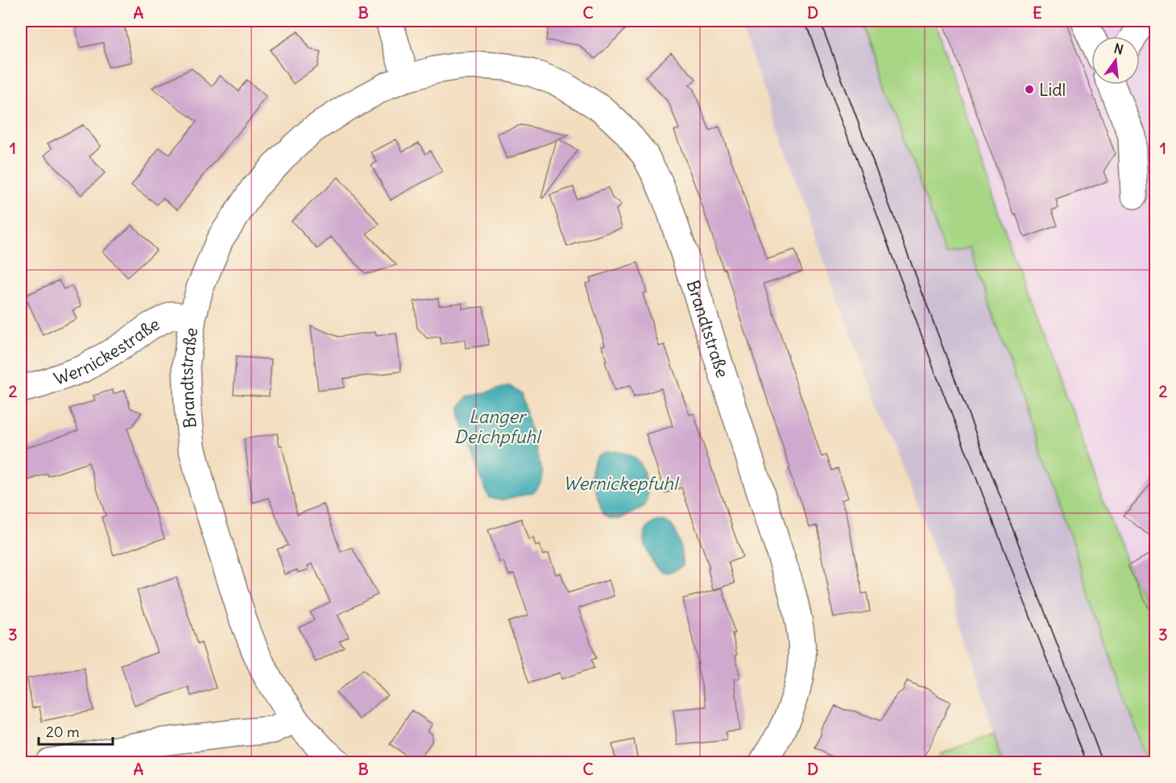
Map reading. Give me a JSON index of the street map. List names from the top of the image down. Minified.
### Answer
{"streets":{"street":["Brandtstraße","Wernickestraße"]},"crossings":[["Brandtstraße","Wernickestraße"]],"water":["Langer Deichpfuhl","Wernickepfuhl"],"places":["Lidl"],"scale_bar":"20 m","north":"top","grid":{"columns":["A","B","C","D","E"],"rows":["1","2","3"]}}
